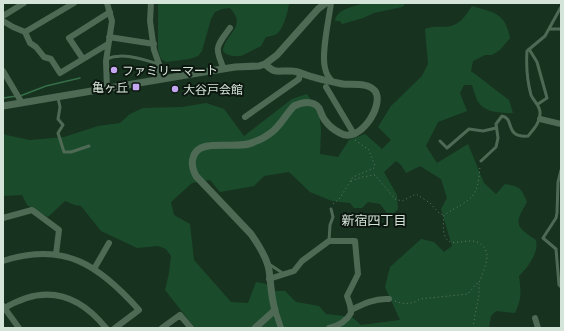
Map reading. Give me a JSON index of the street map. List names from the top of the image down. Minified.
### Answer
{"districts":["新宿四丁目"],"places":{"other":["ファミリーマート","大谷戸会館"],"transit":["亀ヶ丘"]}}
